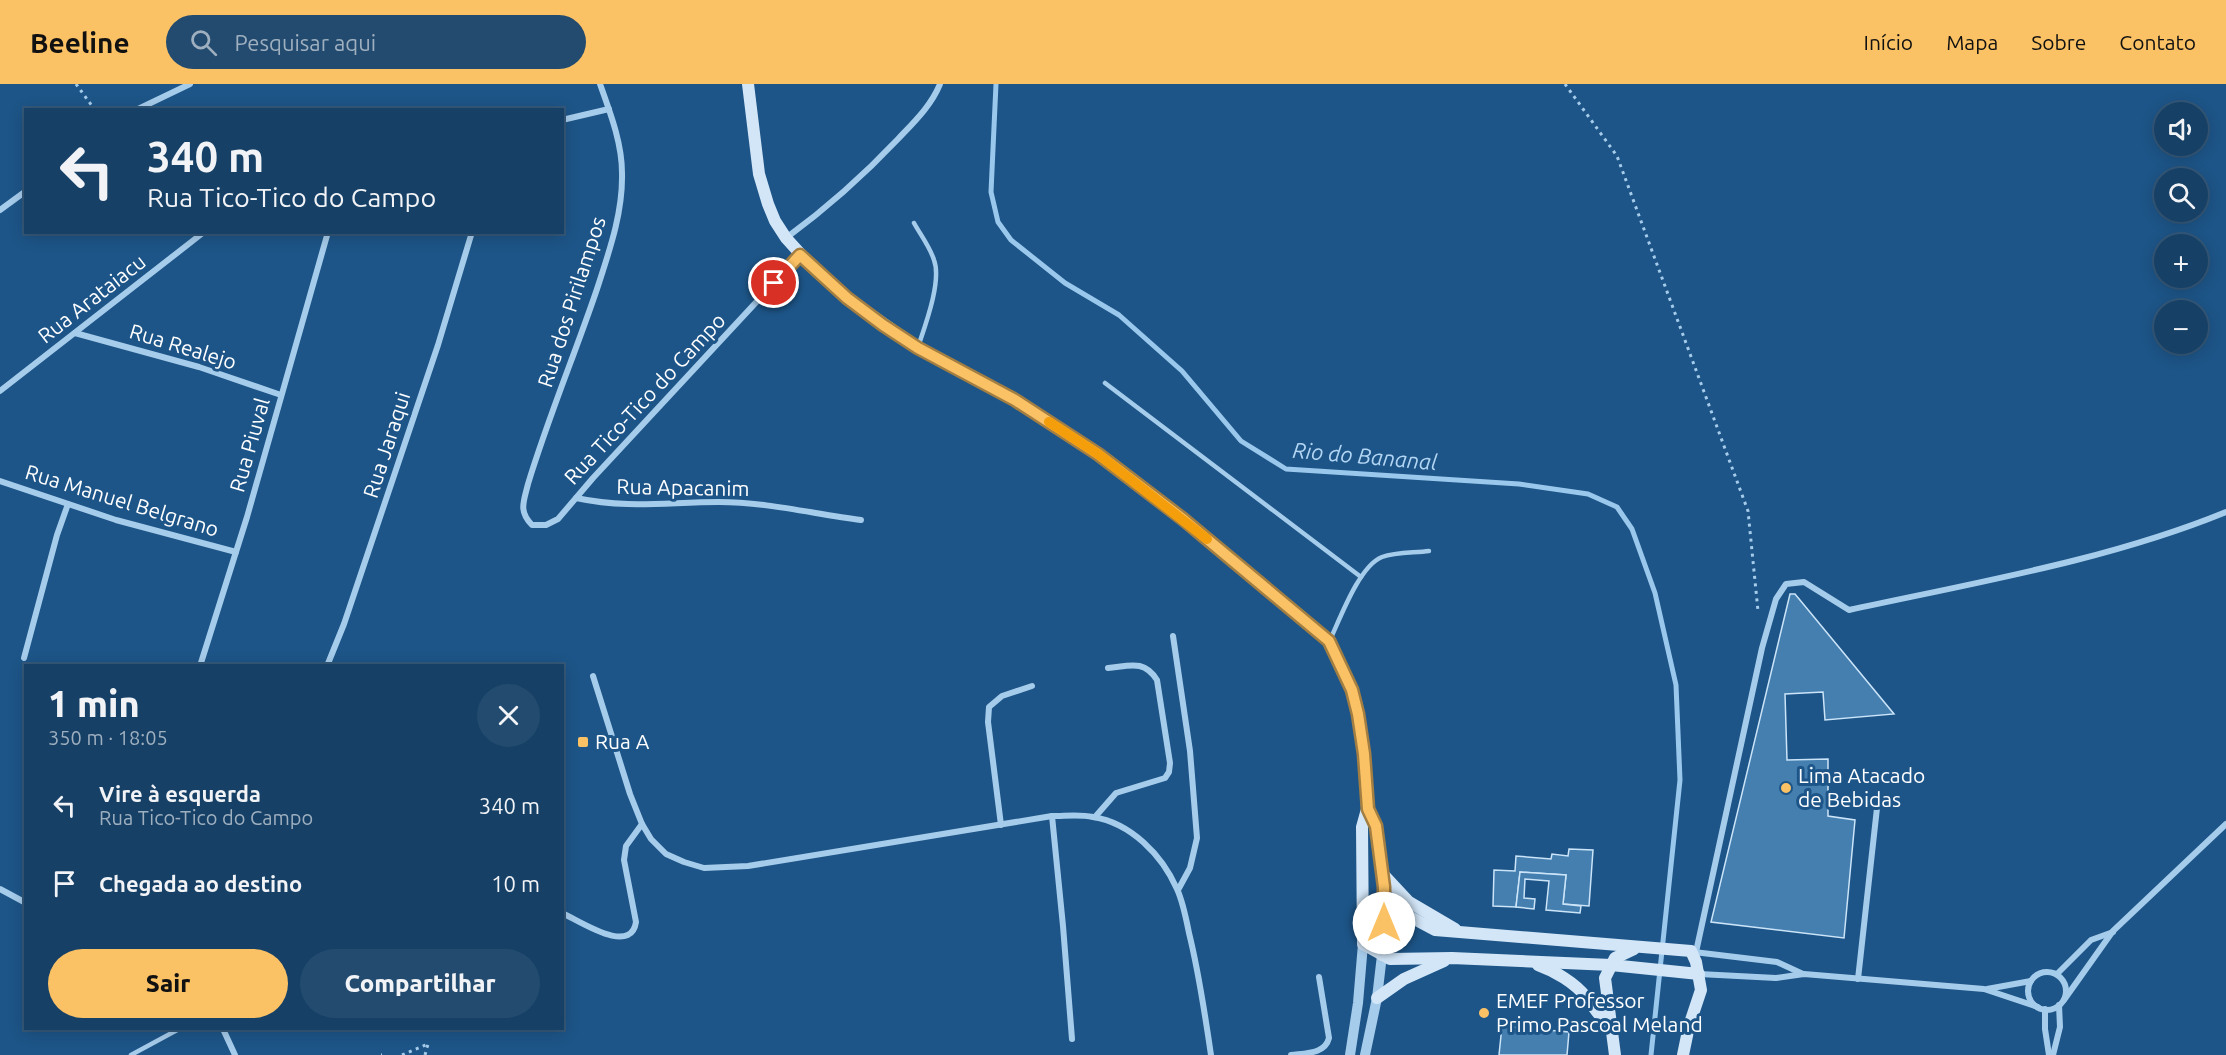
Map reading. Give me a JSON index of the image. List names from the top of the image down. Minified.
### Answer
{"streets":{"street":["Rua Arataiacu","Rua dos Pirilampos","Rua Realejo","Rua Tico-Tico do Campo","Rua Piuval","Rua Jaraqui","Rua Apacanim","Rua Manuel Belgrano"]},"crossings":[["Rua Arataiacu","Rua Realejo"],["Rua dos Pirilampos","Rua Tico-Tico do Campo"],["Rua Realejo","Rua Piuval"],["Rua Tico-Tico do Campo","Rua Apacanim"],["Rua Piuval","Rua Manuel Belgrano"]],"water":["Rio do Bananal"],"places":{"transit":["Rua A"],"other":["Lima Atacado de Bebidas","EMEF Professor Primo Pascoal Meland"]},"page":{"header":"Beeline","search":"Pesquisar aqui","nav":["Início","Mapa","Sobre","Contato"],"map_buttons":["+","−"],"turn":["340 m","Rua Tico-Tico do Campo"],"heading":["1 min","350 m · 18:05"],"list":[{"name":"Vire à esquerda","note":"Rua Tico-Tico do Campo","value":"340 m"},{"name":"Chegada ao destino","value":"10 m"}],"buttons":["Sair","Compartilhar"]}}
